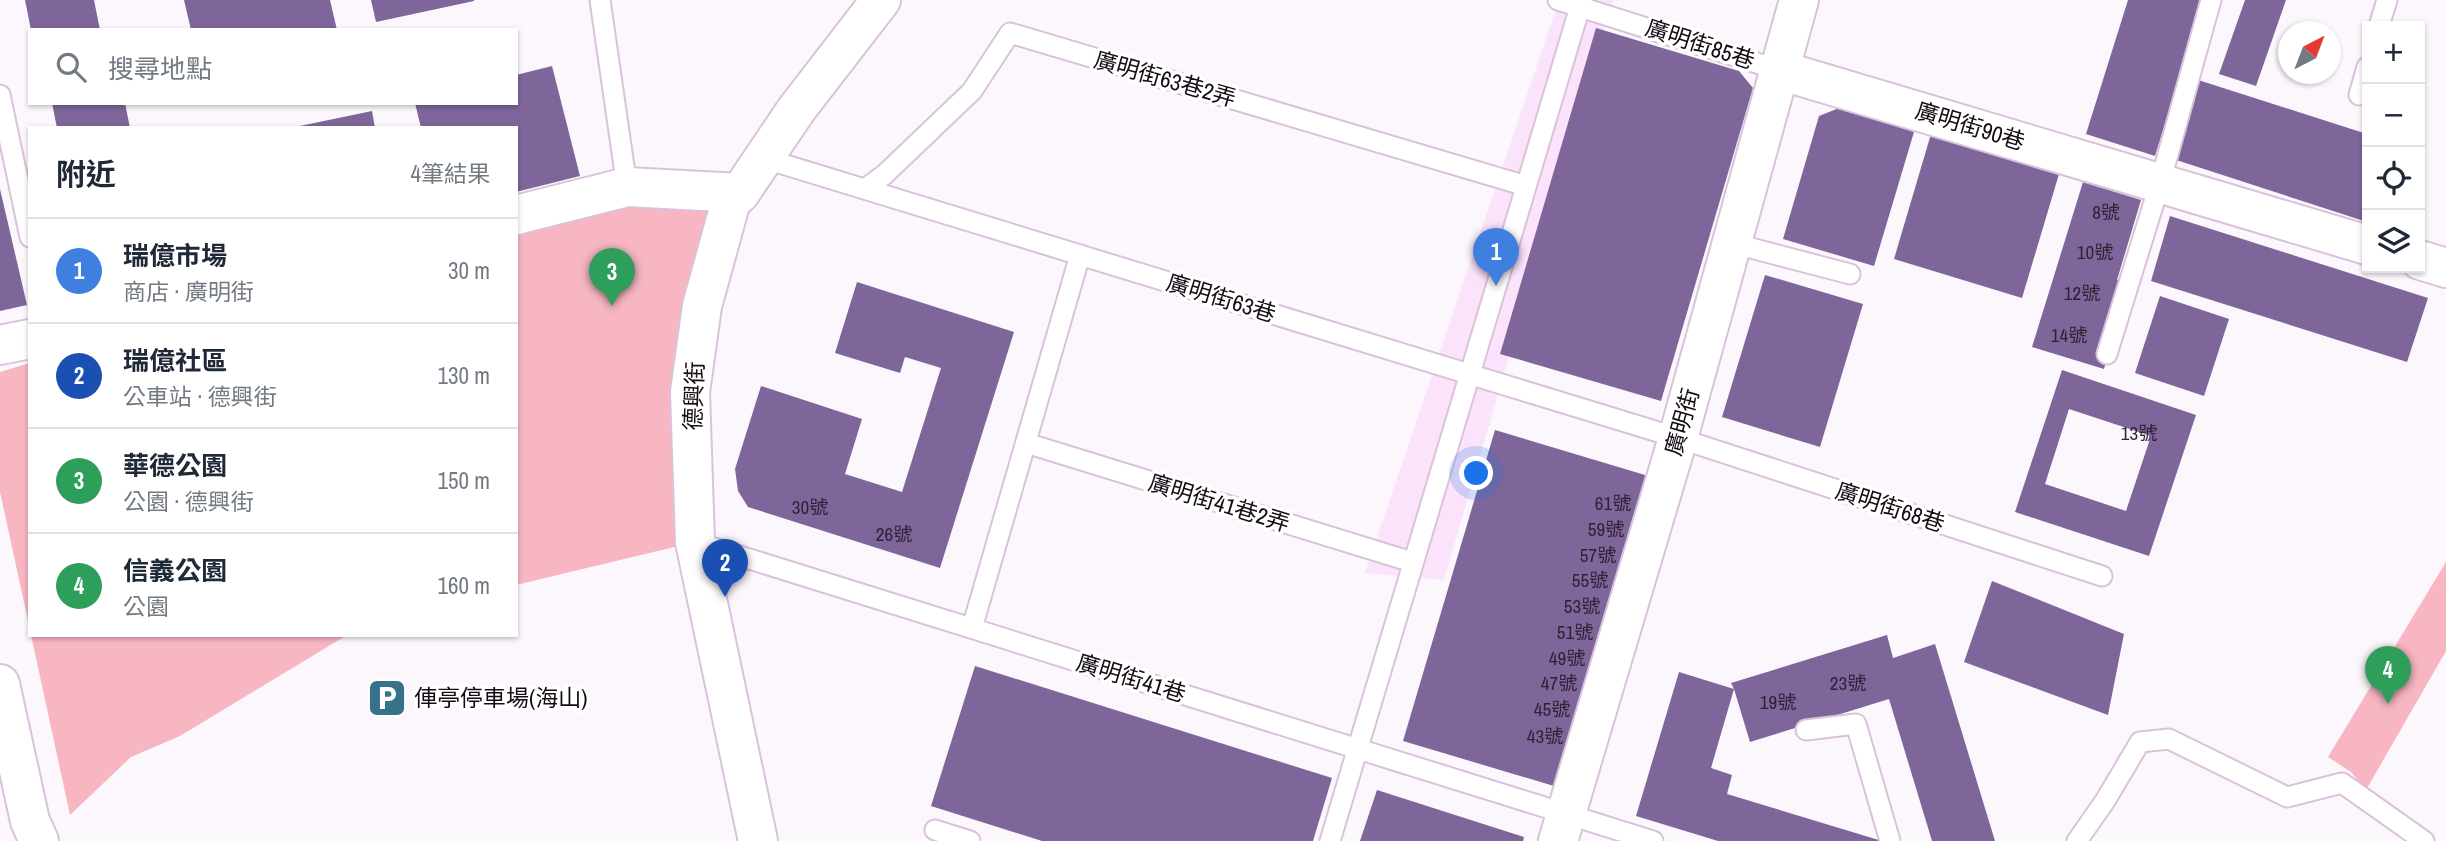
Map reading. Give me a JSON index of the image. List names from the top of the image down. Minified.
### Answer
{"streets":{"street":["廣明街90巷","德興街","廣明街"],"lane":["廣明街85巷","廣明街63巷2弄","廣明街63巷","廣明街41巷2弄","廣明街68巷","廣明街41巷"]},"crossings":[["廣明街85巷","廣明街90巷"],["廣明街85巷","廣明街"],["廣明街63巷2弄","廣明街63巷"],["廣明街90巷","廣明街"],["廣明街63巷","德興街"],["廣明街63巷","廣明街"],["廣明街63巷","廣明街68巷"],["德興街","廣明街41巷"],["廣明街","廣明街68巷"],["廣明街","廣明街41巷"]],"places":{"parking":["俥亭停車場(海山)"]},"house_numbers":["8號","10號","12號","14號","13號","61號","30號","59號","26號","57號","55號","53號","51號","49號","47號","23號","19號","45號","43號"],"north":"top right","page":{"map_buttons":["+","−"],"search":"搜尋地點","heading":["附近","4筆結果"],"list":[{"mark":"1","name":"瑞億市場","note":"商店 · 廣明街","value":"30 m"},{"mark":"2","name":"瑞億社區","note":"公車站 · 德興街","value":"130 m"},{"mark":"3","name":"華德公園","note":"公園 · 德興街","value":"150 m"},{"mark":"4","name":"信義公園","note":"公園","value":"160 m"}],"pins":["1","3","2","4"]}}
